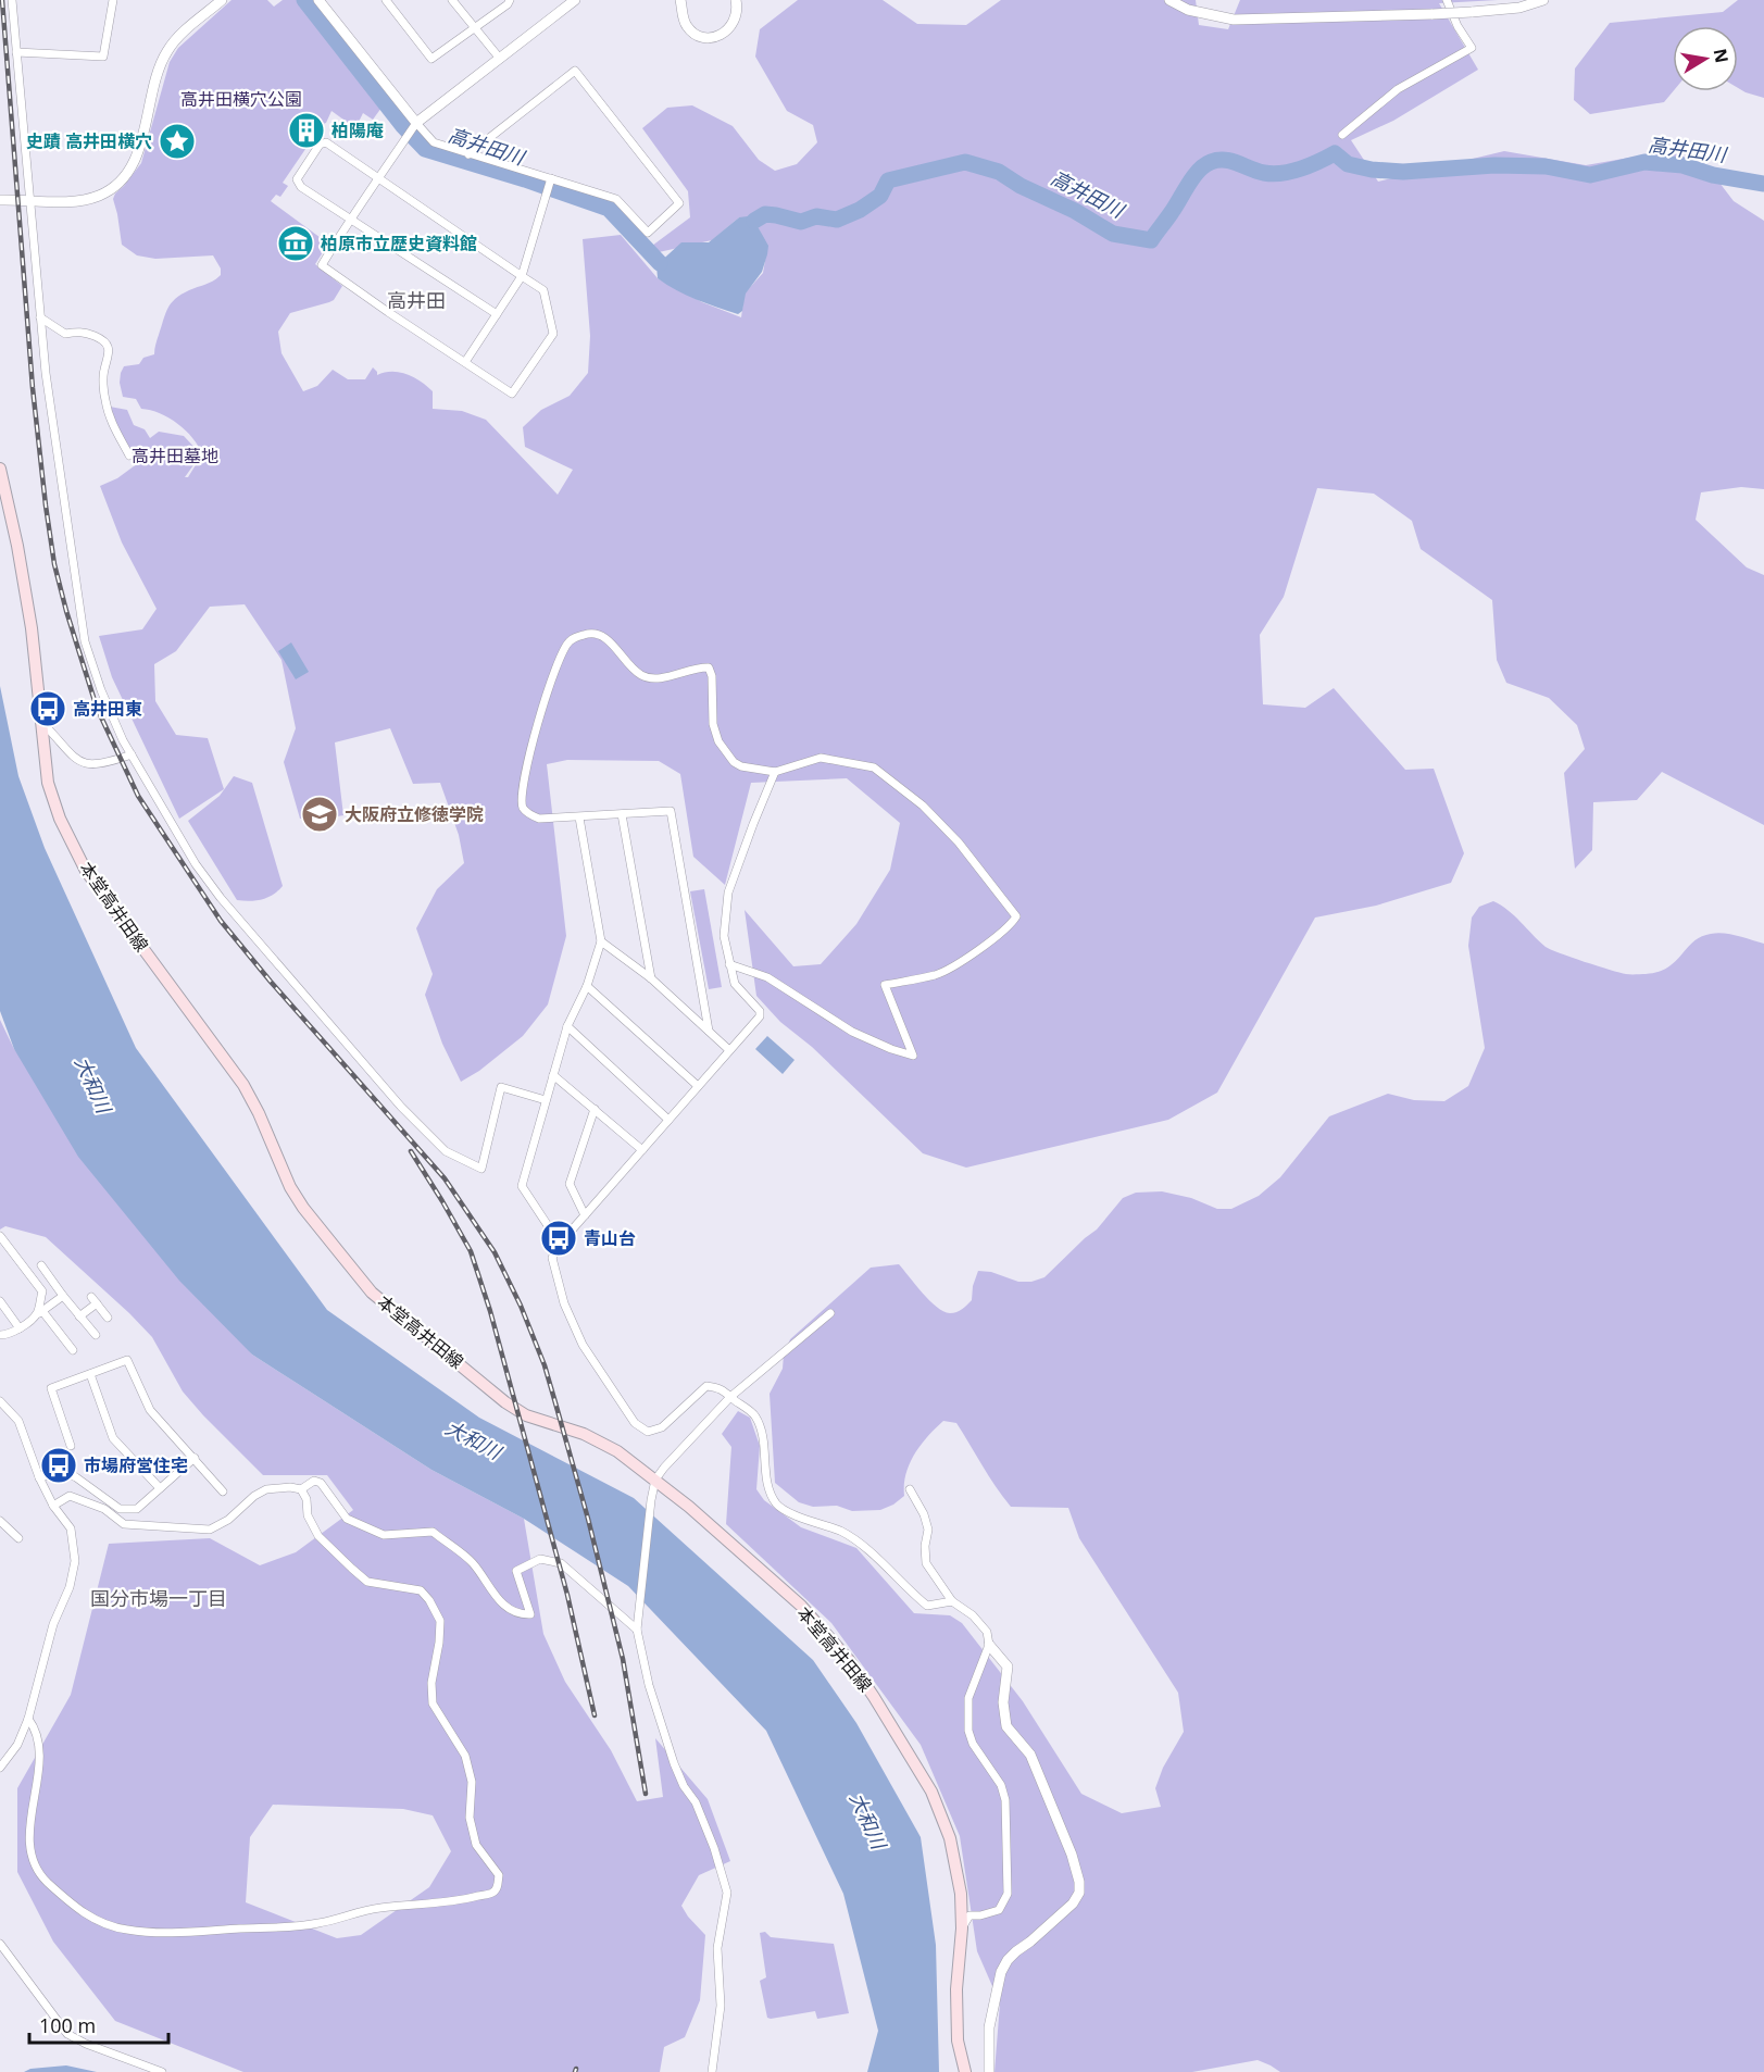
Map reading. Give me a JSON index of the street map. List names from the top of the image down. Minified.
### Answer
{"streets":{"main road":["本堂高井田線"]},"districts":["高井田","国分市場一丁目"],"water":["高井田川","大和川"],"parks":["高井田横穴公園","高井田墓地"],"places":{"building":["柏陽庵"],"place":["史蹟 高井田横穴"],"museum":["柏原市立歴史資料館"],"bus stop":["高井田東","青山台","市場府営住宅"],"school or university":["大阪府立修徳学院"]},"scale_bar":"100 m","north":"right"}
